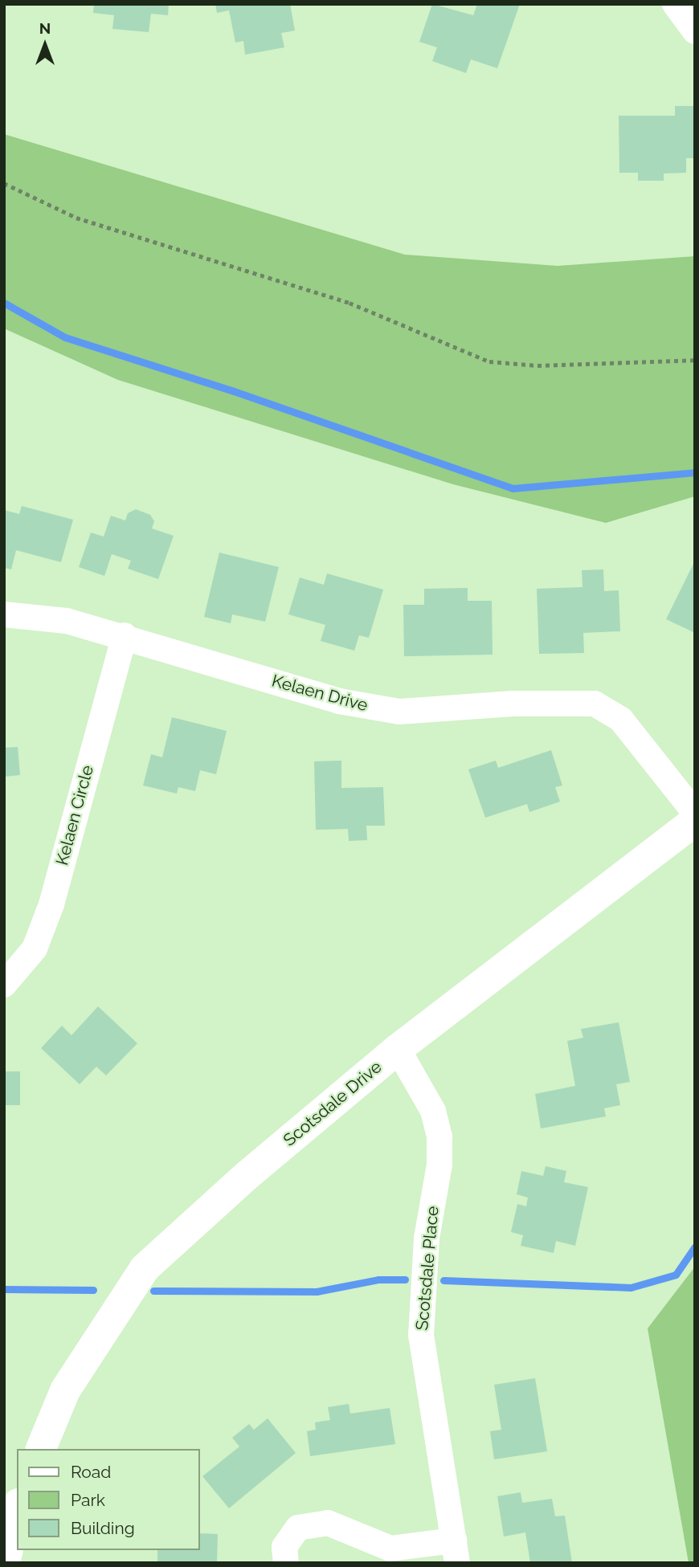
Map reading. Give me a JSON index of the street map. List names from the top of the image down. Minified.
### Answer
{"streets":{"street":["Kelaen Drive","Kelaen Circle","Scotsdale Drive","Scotsdale Place"]},"crossings":[["Kelaen Drive","Kelaen Circle"],["Scotsdale Drive","Scotsdale Place"]],"legend":["Road","Park","Building"],"north":"top"}
